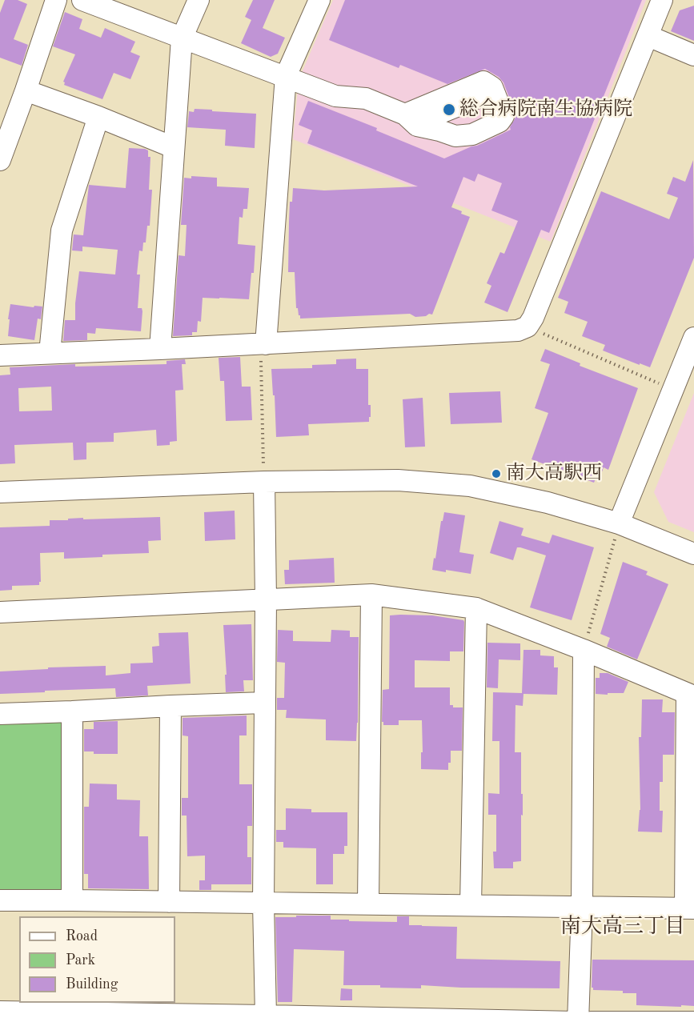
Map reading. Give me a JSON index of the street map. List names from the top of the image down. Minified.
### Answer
{"districts":["南大高三丁目"],"places":["総合病院南生協病院","南大高駅西"],"legend":["Road","Park","Building"]}
